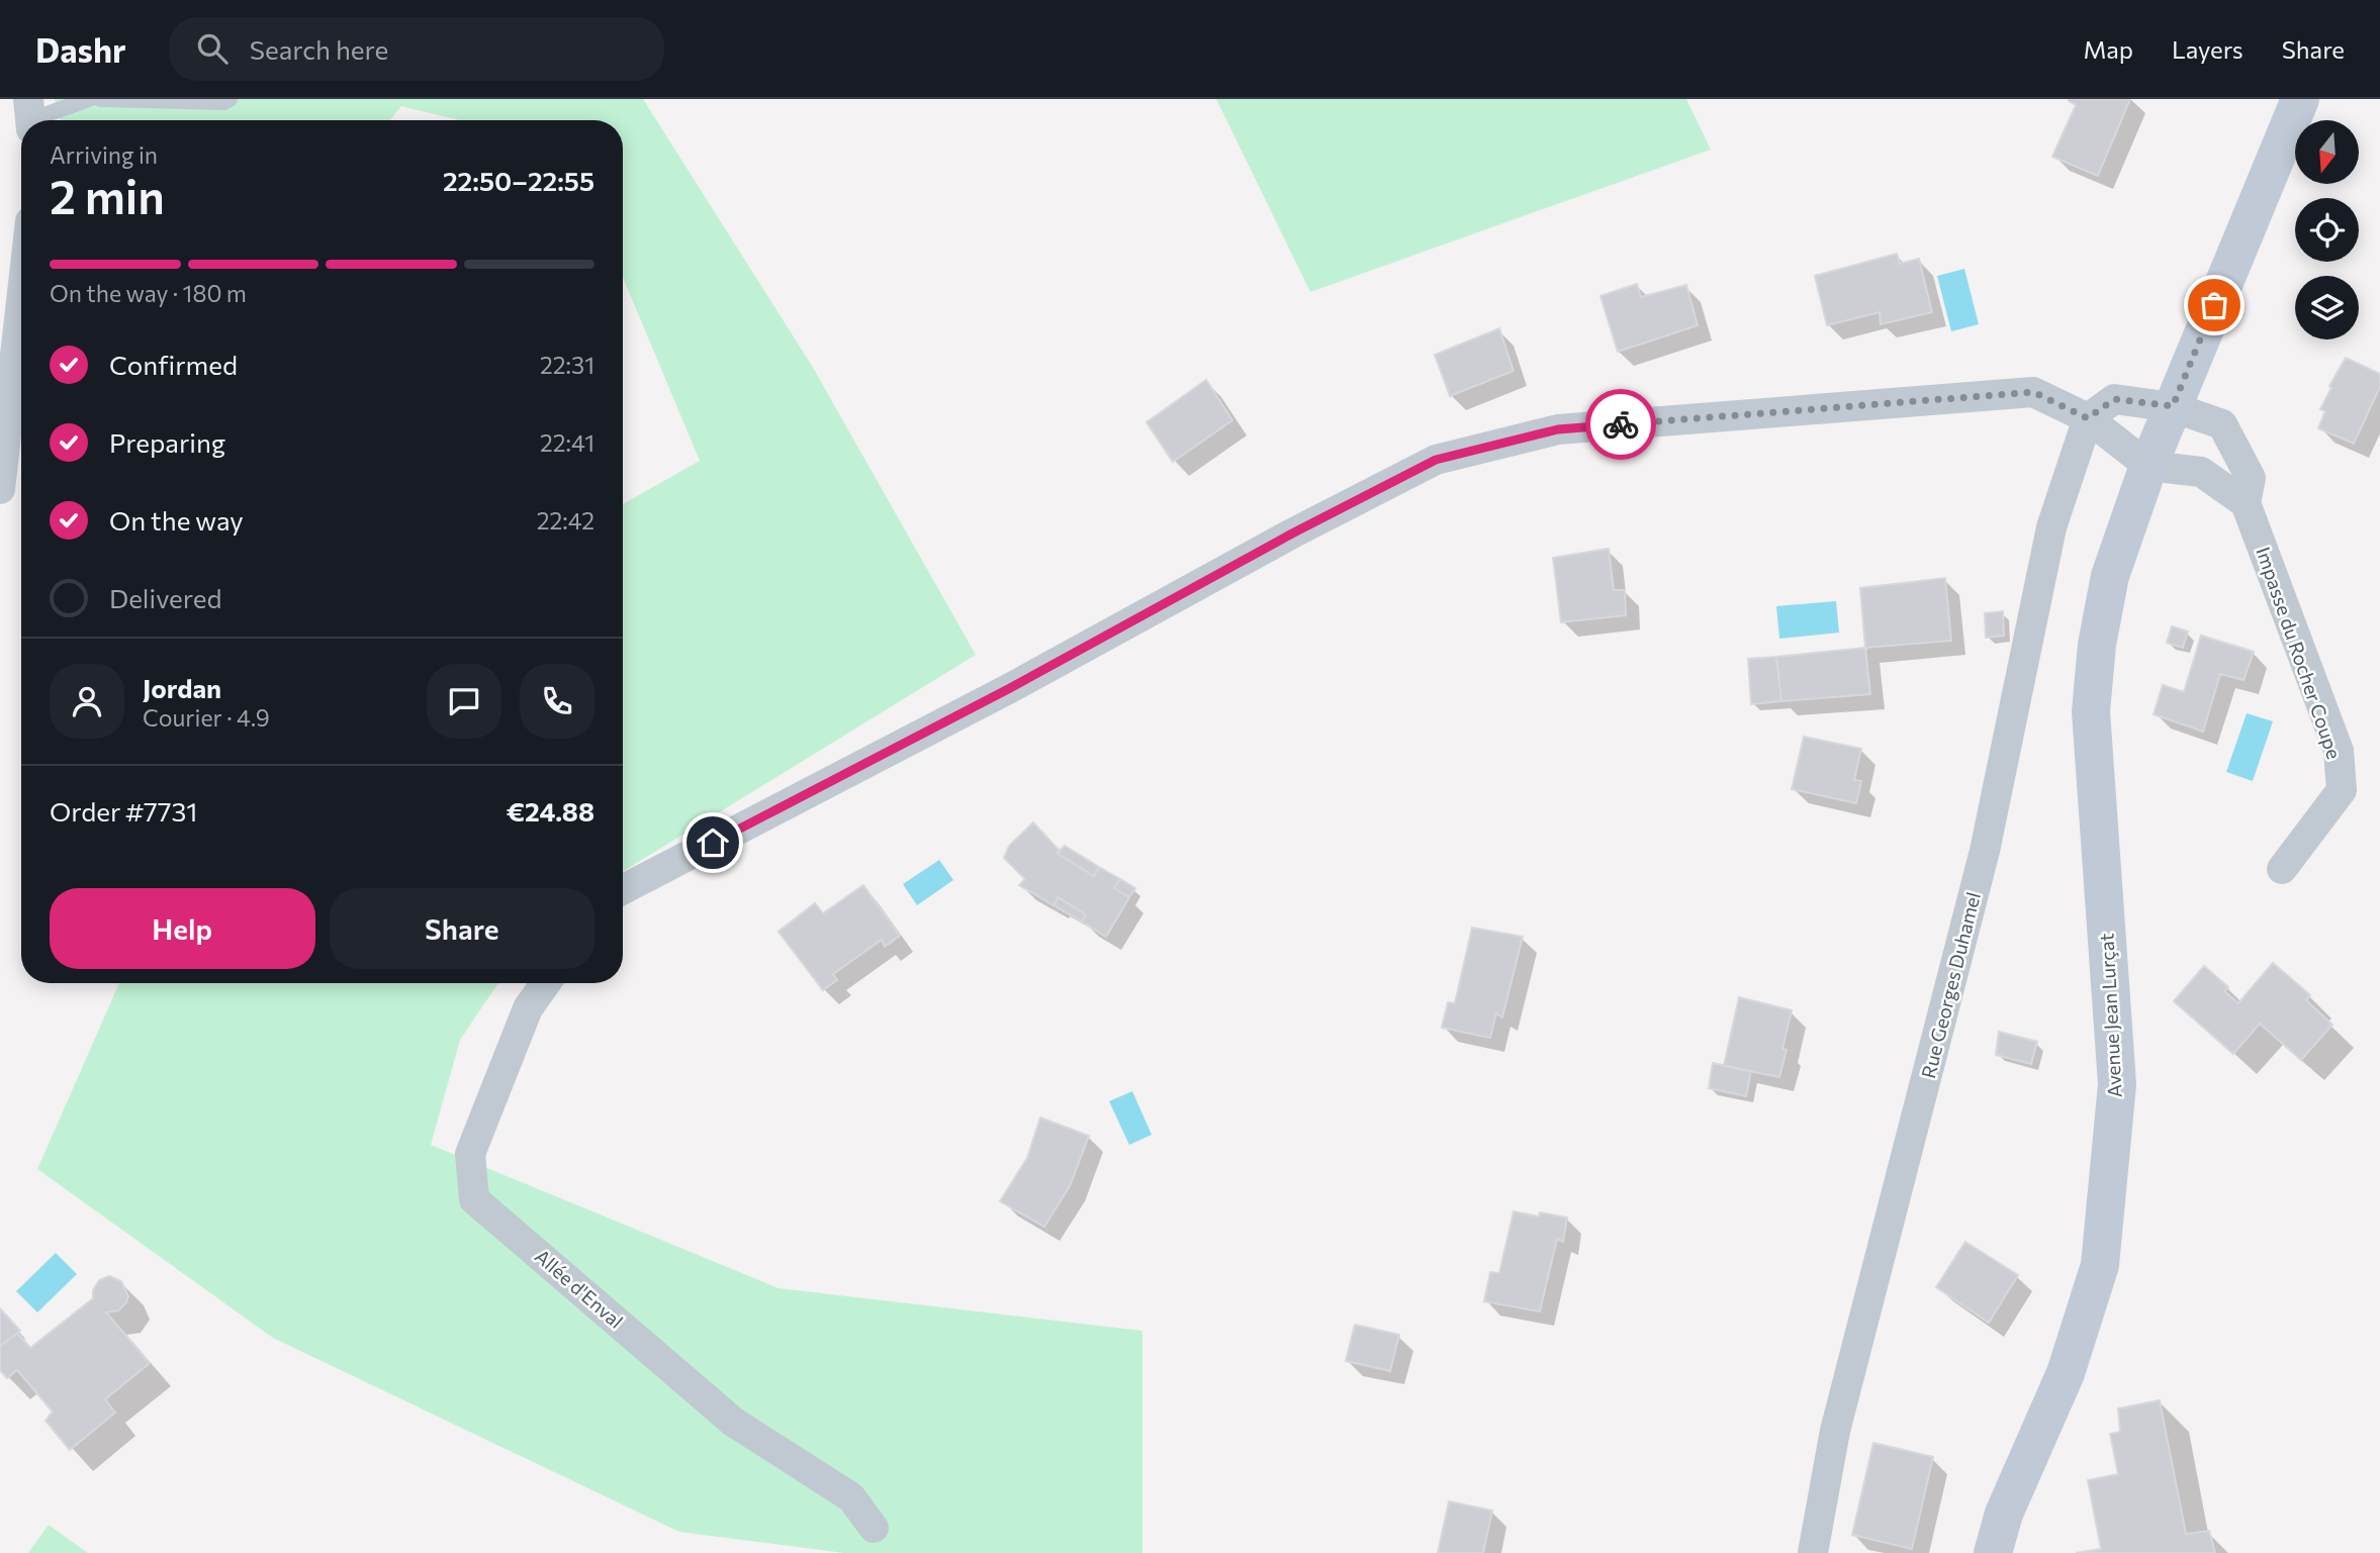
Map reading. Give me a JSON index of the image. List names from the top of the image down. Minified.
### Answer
{"streets":{"main road":["Avenue Jean Lurçat"],"street":["Impasse du Rocher Coupe","Rue Georges Duhamel","Allée d'Enval"]},"crossings":[["Impasse du Rocher Coupe","Avenue Jean Lurçat"]],"north":"bottom","page":{"header":"Dashr","search":"Search here","nav":["Map","Layers","Share"],"heading":["2 min","Arriving in","22:50–22:55"],"panel":["Jordan","Courier · 4.9","Order #7731","€24.88"],"bar":"On the way · 180 m","list":[["Confirmed","22:31"],["Preparing","22:41"],["On the way","22:42"],"Delivered"],"buttons":["Help","Share"]}}
